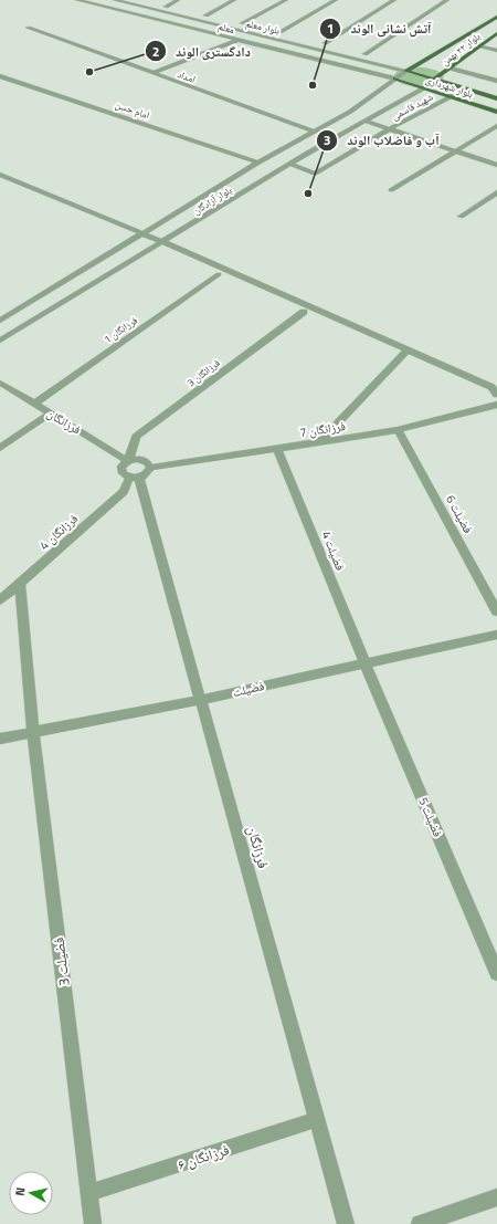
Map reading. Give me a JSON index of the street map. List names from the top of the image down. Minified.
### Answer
{"streets":{"main road":["بلوار ۲۲ بهمن","بلوار شهرداری"],"street":["بلوار معلم","معلم","امداد","شهید قاسمی","امام حسن","بلوار آزادگان","فرزانگان 1","فرزانگان 3","فرزانگان","فرزانگان 7","فضیلت 6","فرزانگان 4","فضیلت 4","فضیلت","فضیلت 5","فضیلت 3","فرزانگان ۶"]},"crossings":[["بلوار معلم","بلوار ۲۲ بهمن"],["بلوار معلم","بلوار شهرداری"],["بلوار معلم","بلوار آزادگان"],["معلم","بلوار شهرداری"],["معلم","بلوار آزادگان"],["بلوار ۲۲ بهمن","بلوار شهرداری"],["بلوار ۲۲ بهمن","بلوار آزادگان"],["امداد","بلوار آزادگان"],["بلوار شهرداری","شهید قاسمی"],["بلوار شهرداری","بلوار آزادگان"],["شهید قاسمی","بلوار آزادگان"],["امام حسن","بلوار آزادگان"],["فرزانگان 1","فرزانگان"],["فرزانگان 3","فرزانگان"],["فرزانگان 3","فرزانگان 7"],["فرزانگان 3","فرزانگان 4"],["فرزانگان","فرزانگان 7"],["فرزانگان","فرزانگان 4"],["فرزانگان","فضیلت"],["فرزانگان","فرزانگان ۶"],["فرزانگان 7","فضیلت 6"],["فرزانگان 7","فرزانگان 4"],["فرزانگان 7","فضیلت 4"],["فرزانگان 4","فضیلت 3"],["فضیلت 4","فضیلت"],["فضیلت 4","فضیلت 5"],["فضیلت","فضیلت 5"],["فضیلت","فضیلت 3"],["فضیلت 3","فرزانگان ۶"]],"places":["دادگستری الوند","آتش نشانی الوند","آب و فاضلاب الوند"],"north":"left"}
